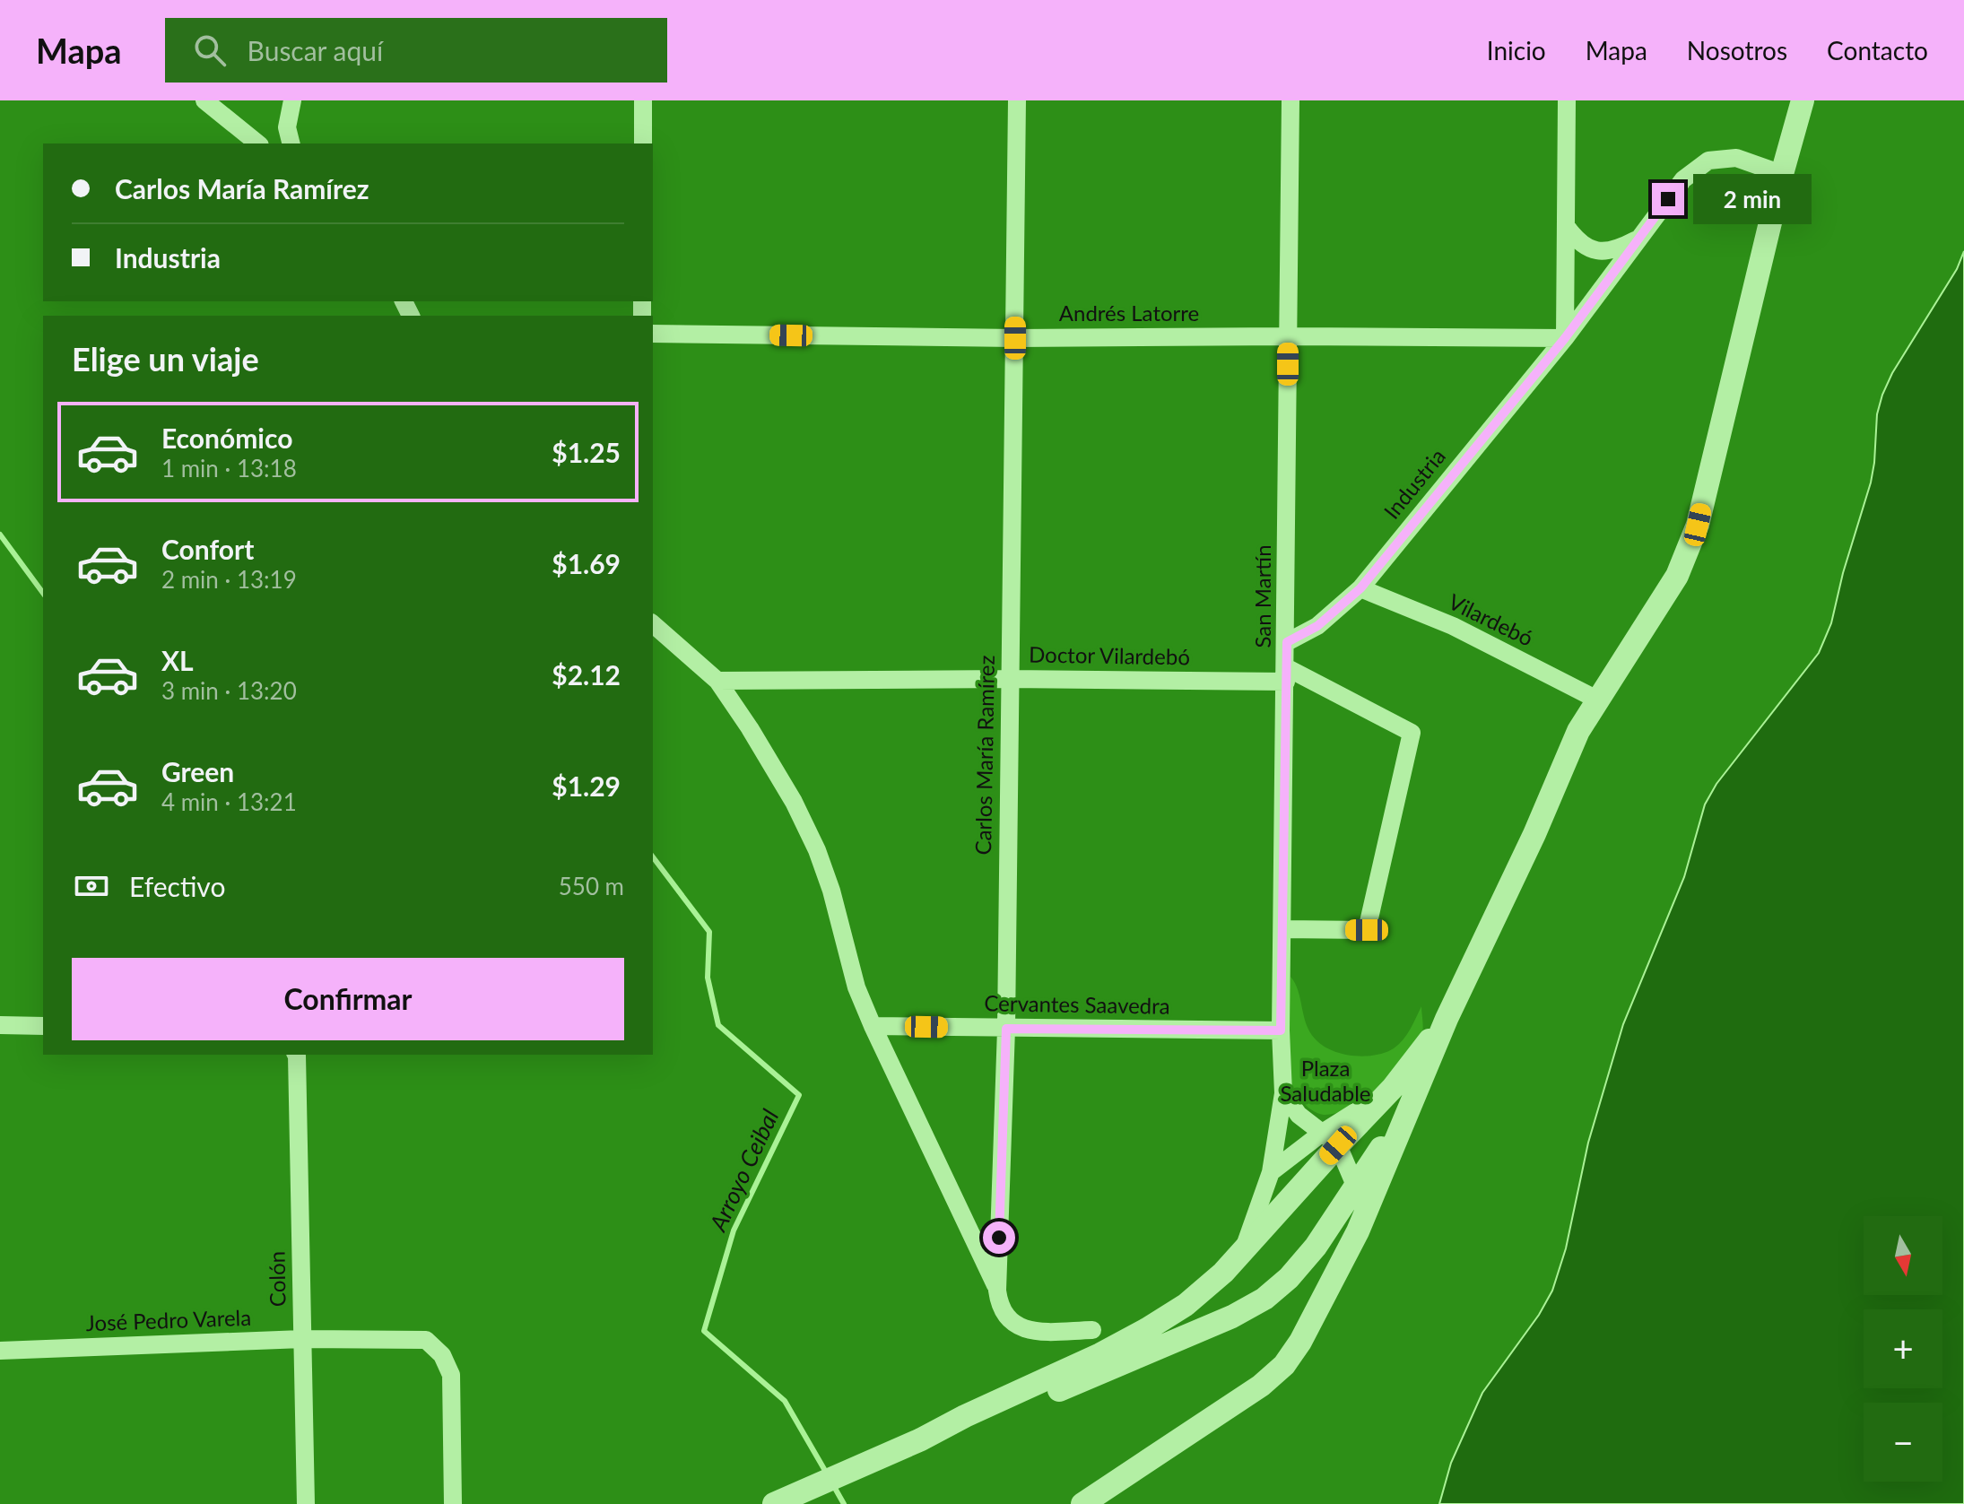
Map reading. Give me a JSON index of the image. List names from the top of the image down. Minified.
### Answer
{"streets":{"street":["Andrés Latorre","Industria","San Martín","Vilardebó","Doctor Vilardebó","Carlos María Ramírez","Cervantes Saavedra","Colón","José Pedro Varela"]},"crossings":[["Andrés Latorre","Industria"],["Andrés Latorre","San Martín"],["Andrés Latorre","Carlos María Ramírez"],["Industria","San Martín"],["Industria","Vilardebó"],["San Martín","Doctor Vilardebó"],["San Martín","Cervantes Saavedra"],["Doctor Vilardebó","Carlos María Ramírez"],["Carlos María Ramírez","Cervantes Saavedra"],["Colón","José Pedro Varela"]],"water":["Arroyo Ceibal"],"parks":["Plaza Saludable"],"north":"bottom","page":{"header":"Mapa","search":"Buscar aquí","nav":["Inicio","Mapa","Nosotros","Contacto"],"banner":["Carlos María Ramírez","Industria"],"bubble":"2 min","heading":"Elige un viaje","list":[{"name":"Económico","note":"1 min · 13:18","value":"$1.25"},{"name":"Confort","note":"2 min · 13:19","value":"$1.69"},{"name":"XL","note":"3 min · 13:20","value":"$2.12"},{"name":"Green","note":"4 min · 13:21","value":"$1.29"}],"pay":["Efectivo","550 m"],"buttons":"Confirmar","map_buttons":["+","−"]}}
